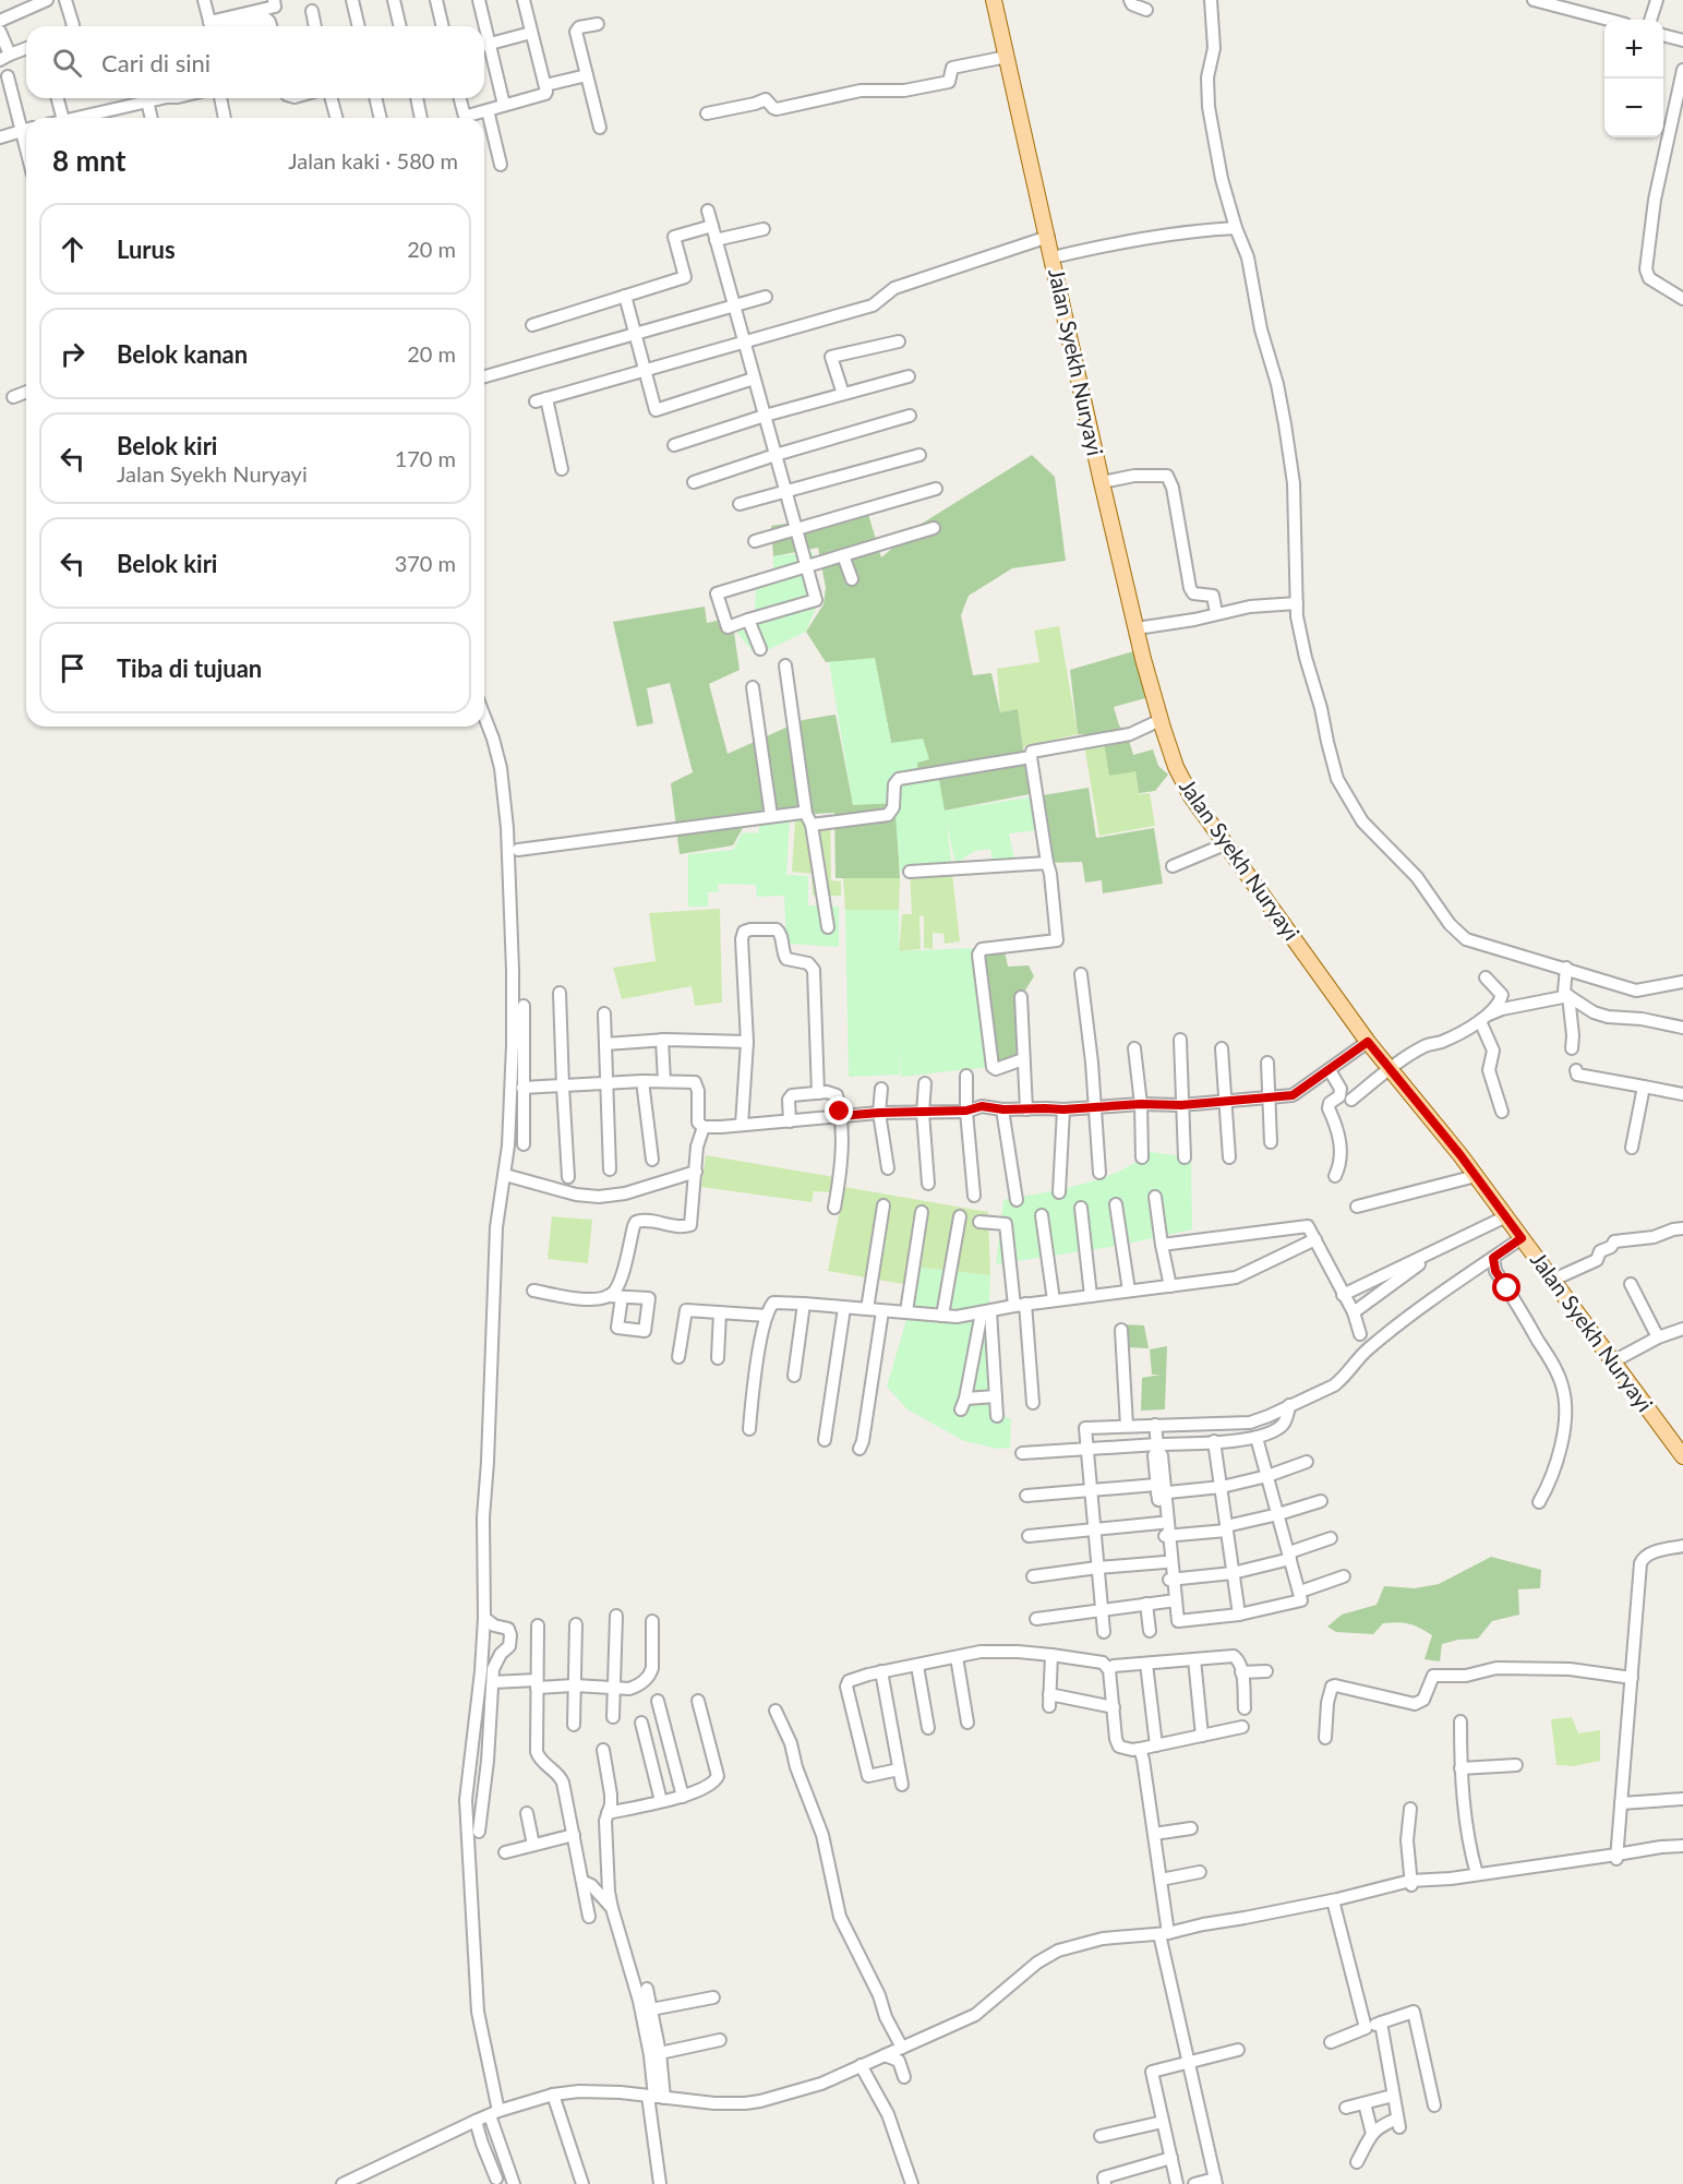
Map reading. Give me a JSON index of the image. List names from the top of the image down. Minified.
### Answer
{"streets":{"main road":["Jalan Syekh Nuryayi"]},"page":{"map_buttons":["+","−"],"search":"Cari di sini","heading":["8 mnt","Jalan kaki · 580 m"],"list":[["Lurus","20 m"],["Belok kanan","20 m"],["Belok kiri","Jalan Syekh Nuryayi","170 m"],["Belok kiri","370 m"],"Tiba di tujuan"]}}
